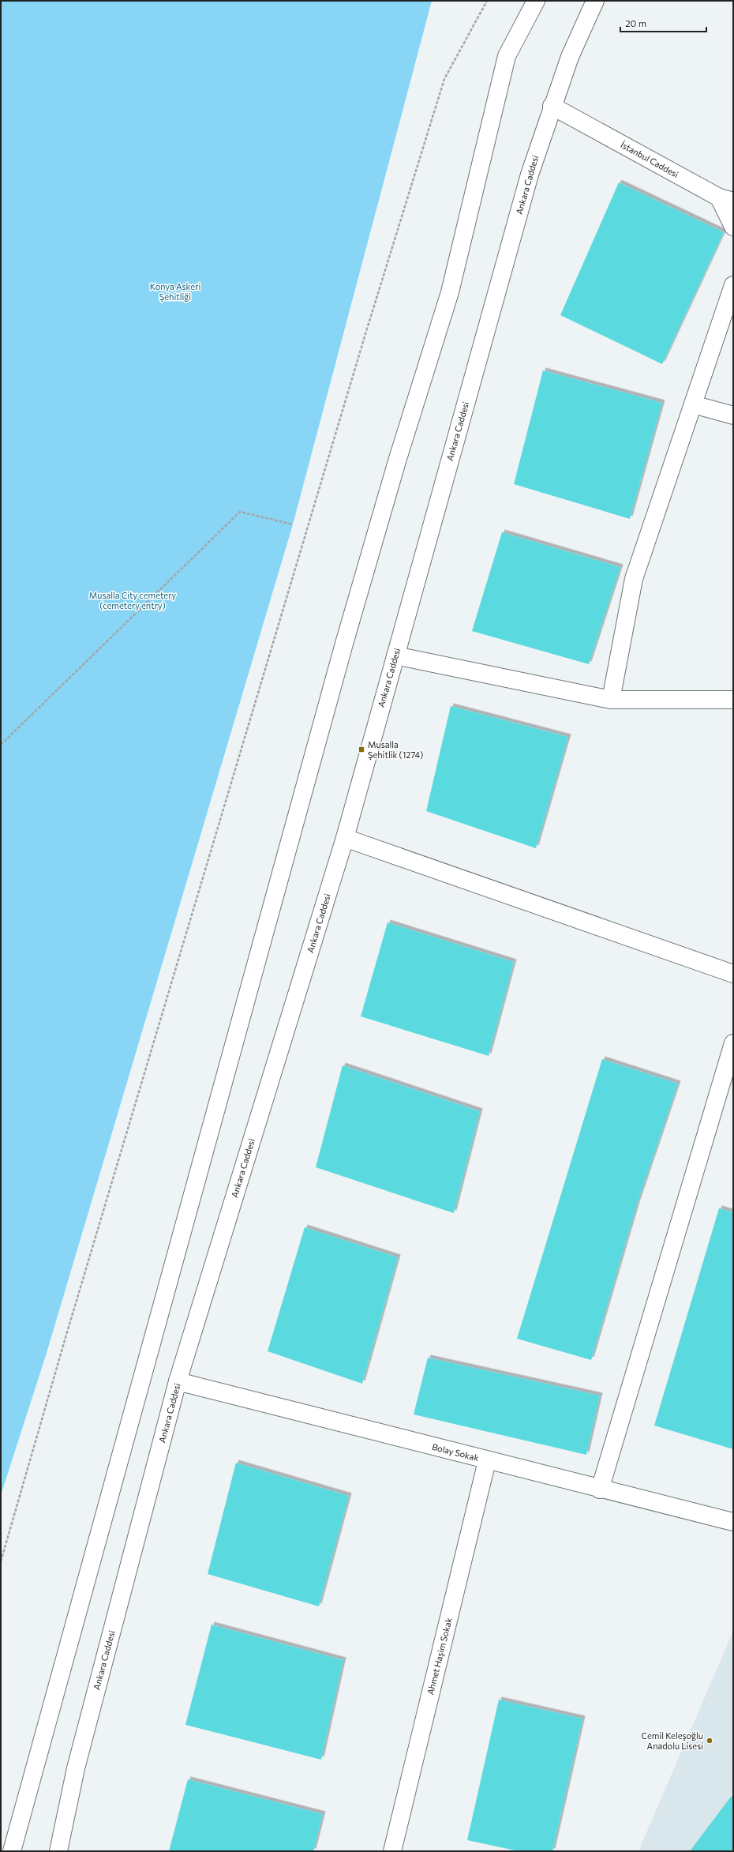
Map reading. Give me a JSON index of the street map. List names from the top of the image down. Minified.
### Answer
{"streets":{"main road":["İstanbul Caddesi","Ankara Caddesi","Bolay Sokak","Ahmet Haşim Sokak"]},"crossings":[["İstanbul Caddesi","Ankara Caddesi"],["Ankara Caddesi","Bolay Sokak"],["Bolay Sokak","Ahmet Haşim Sokak"]],"parks":["Konya Askeri Şehitliği","Musalla City cemetery (cemetery entry)"],"places":{"transit":["Musalla Şehitlik (1274)"],"other":["Cemil Keleşoğlu Anadolu Lisesi"]},"scale_bar":"20 m"}
